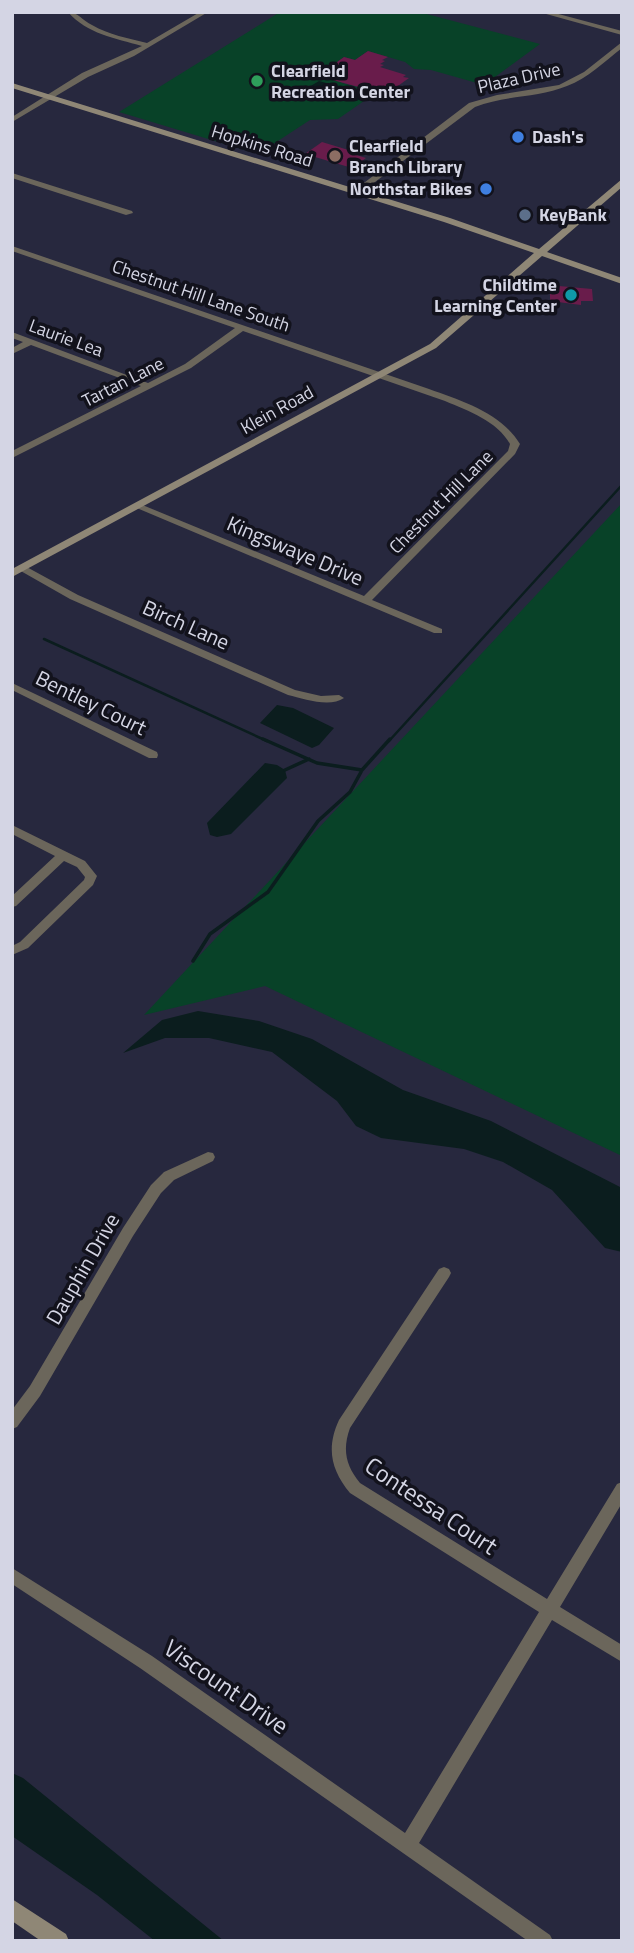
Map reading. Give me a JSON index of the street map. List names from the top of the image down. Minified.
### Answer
{"streets":{"street":["Plaza Drive","Hopkins Road","Chestnut Hill Lane South","Laurie Lea","Tartan Lane","Klein Road","Chestnut Hill Lane","Kingswaye Drive","Birch Lane","Bentley Court","Dauphin Drive","Contessa Court","Viscount Drive"]},"crossings":[["Plaza Drive","Hopkins Road"],["Hopkins Road","Klein Road"],["Chestnut Hill Lane South","Tartan Lane"],["Chestnut Hill Lane South","Klein Road"],["Chestnut Hill Lane South","Chestnut Hill Lane"],["Laurie Lea","Tartan Lane"],["Klein Road","Chestnut Hill Lane"],["Klein Road","Kingswaye Drive"],["Klein Road","Birch Lane"],["Chestnut Hill Lane","Kingswaye Drive"]],"places":["Clearfield Recreation Center","Dash's","Clearfield Branch Library","Northstar Bikes","KeyBank","Childtime Learning Center"]}
